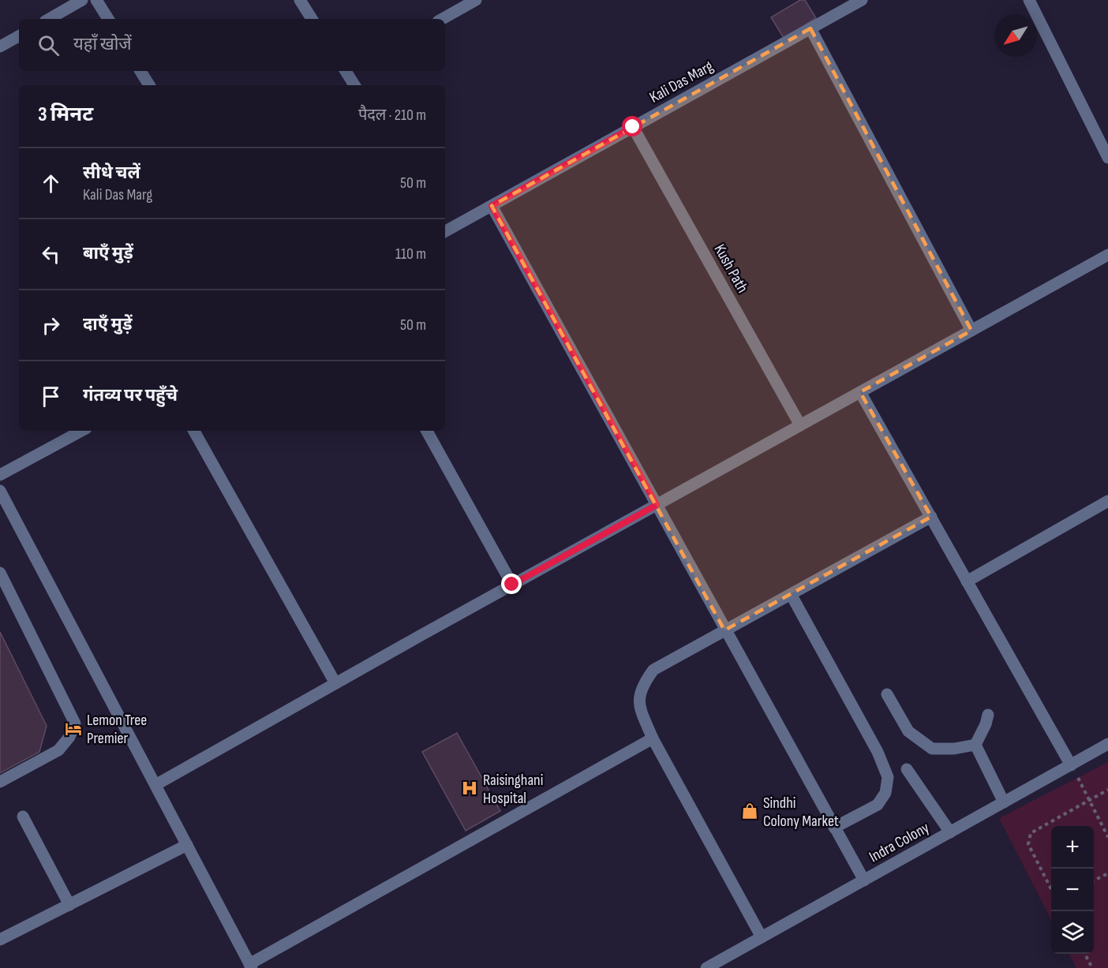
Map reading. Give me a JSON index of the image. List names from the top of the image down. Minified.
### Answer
{"streets":{"street":["Kali Das Marg","Kush Path","Indra Colony"]},"crossings":[["Kali Das Marg","Kush Path"]],"places":{"hotel":["Lemon Tree Premier"],"hospital":["Raisinghani Hospital"],"shop":["Sindhi Colony Market"]},"north":"bottom left","page":{"search":"यहाँ खोजें","heading":["3 मिनट","पैदल · 210 m"],"list":[["सीधे चलें","Kali Das Marg","50 m"],["बाएँ मुड़ें","110 m"],["दाएँ मुड़ें","50 m"],"गंतव्य पर पहुँचे"],"map_buttons":["+","−"]}}
